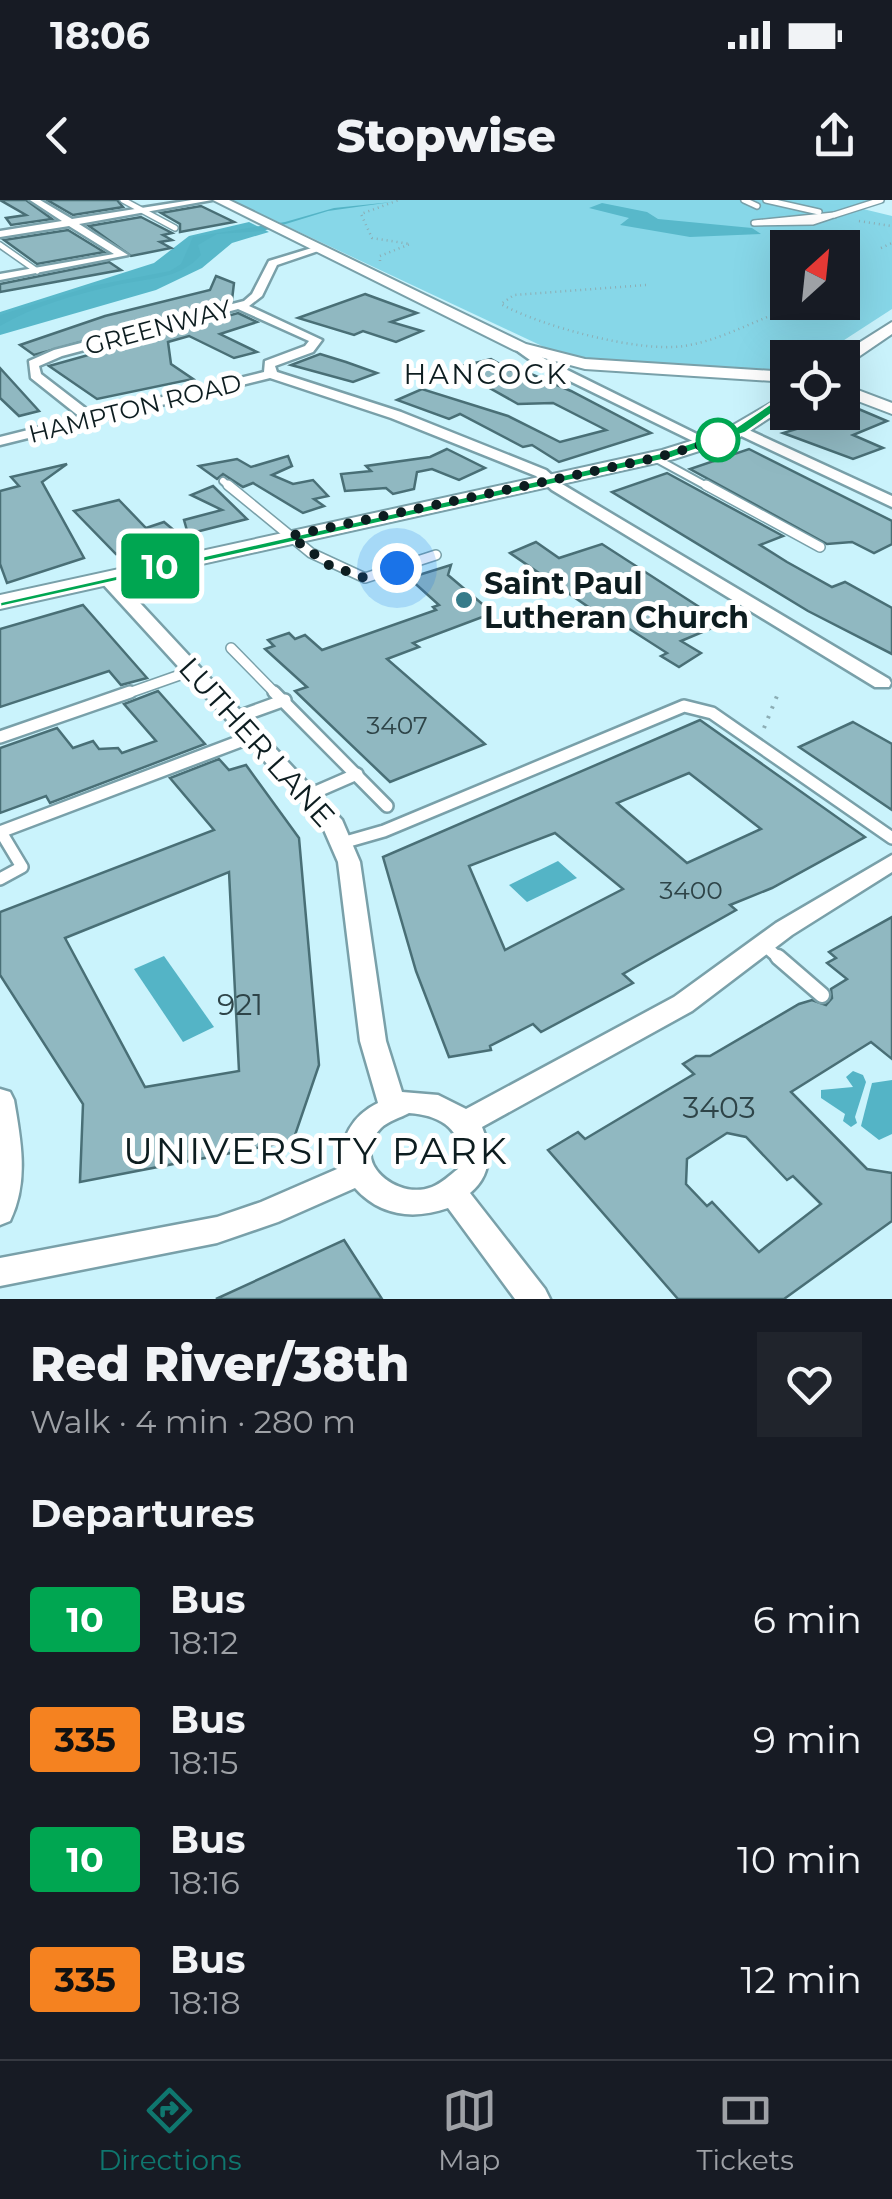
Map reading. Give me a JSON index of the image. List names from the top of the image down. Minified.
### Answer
{"streets":{"street":["GREENWAY","HAMPTON ROAD","LUTHER LANE"]},"crossings":[["GREENWAY","HAMPTON ROAD"]],"districts":["HANCOCK","UNIVERSITY PARK"],"places":["Saint Paul Lutheran Church"],"lines":["bus line 10"],"house_numbers":["3407","3400","921","3403"],"north":"top right","page":{"status":"18:06","header":"Stopwise","on_map":"10","heading":[["Red River/38th","Walk · 4 min · 280 m"],"Departures"],"list":[{"mark":"10","name":"Bus","note":"18:12","value":"6 min"},{"mark":"335","name":"Bus","note":"18:15","value":"9 min"},{"mark":"10","name":"Bus","note":"18:16","value":"10 min"},{"mark":"335","name":"Bus","note":"18:18","value":"12 min"}],"tabs":["Directions","Map","Tickets"]}}
